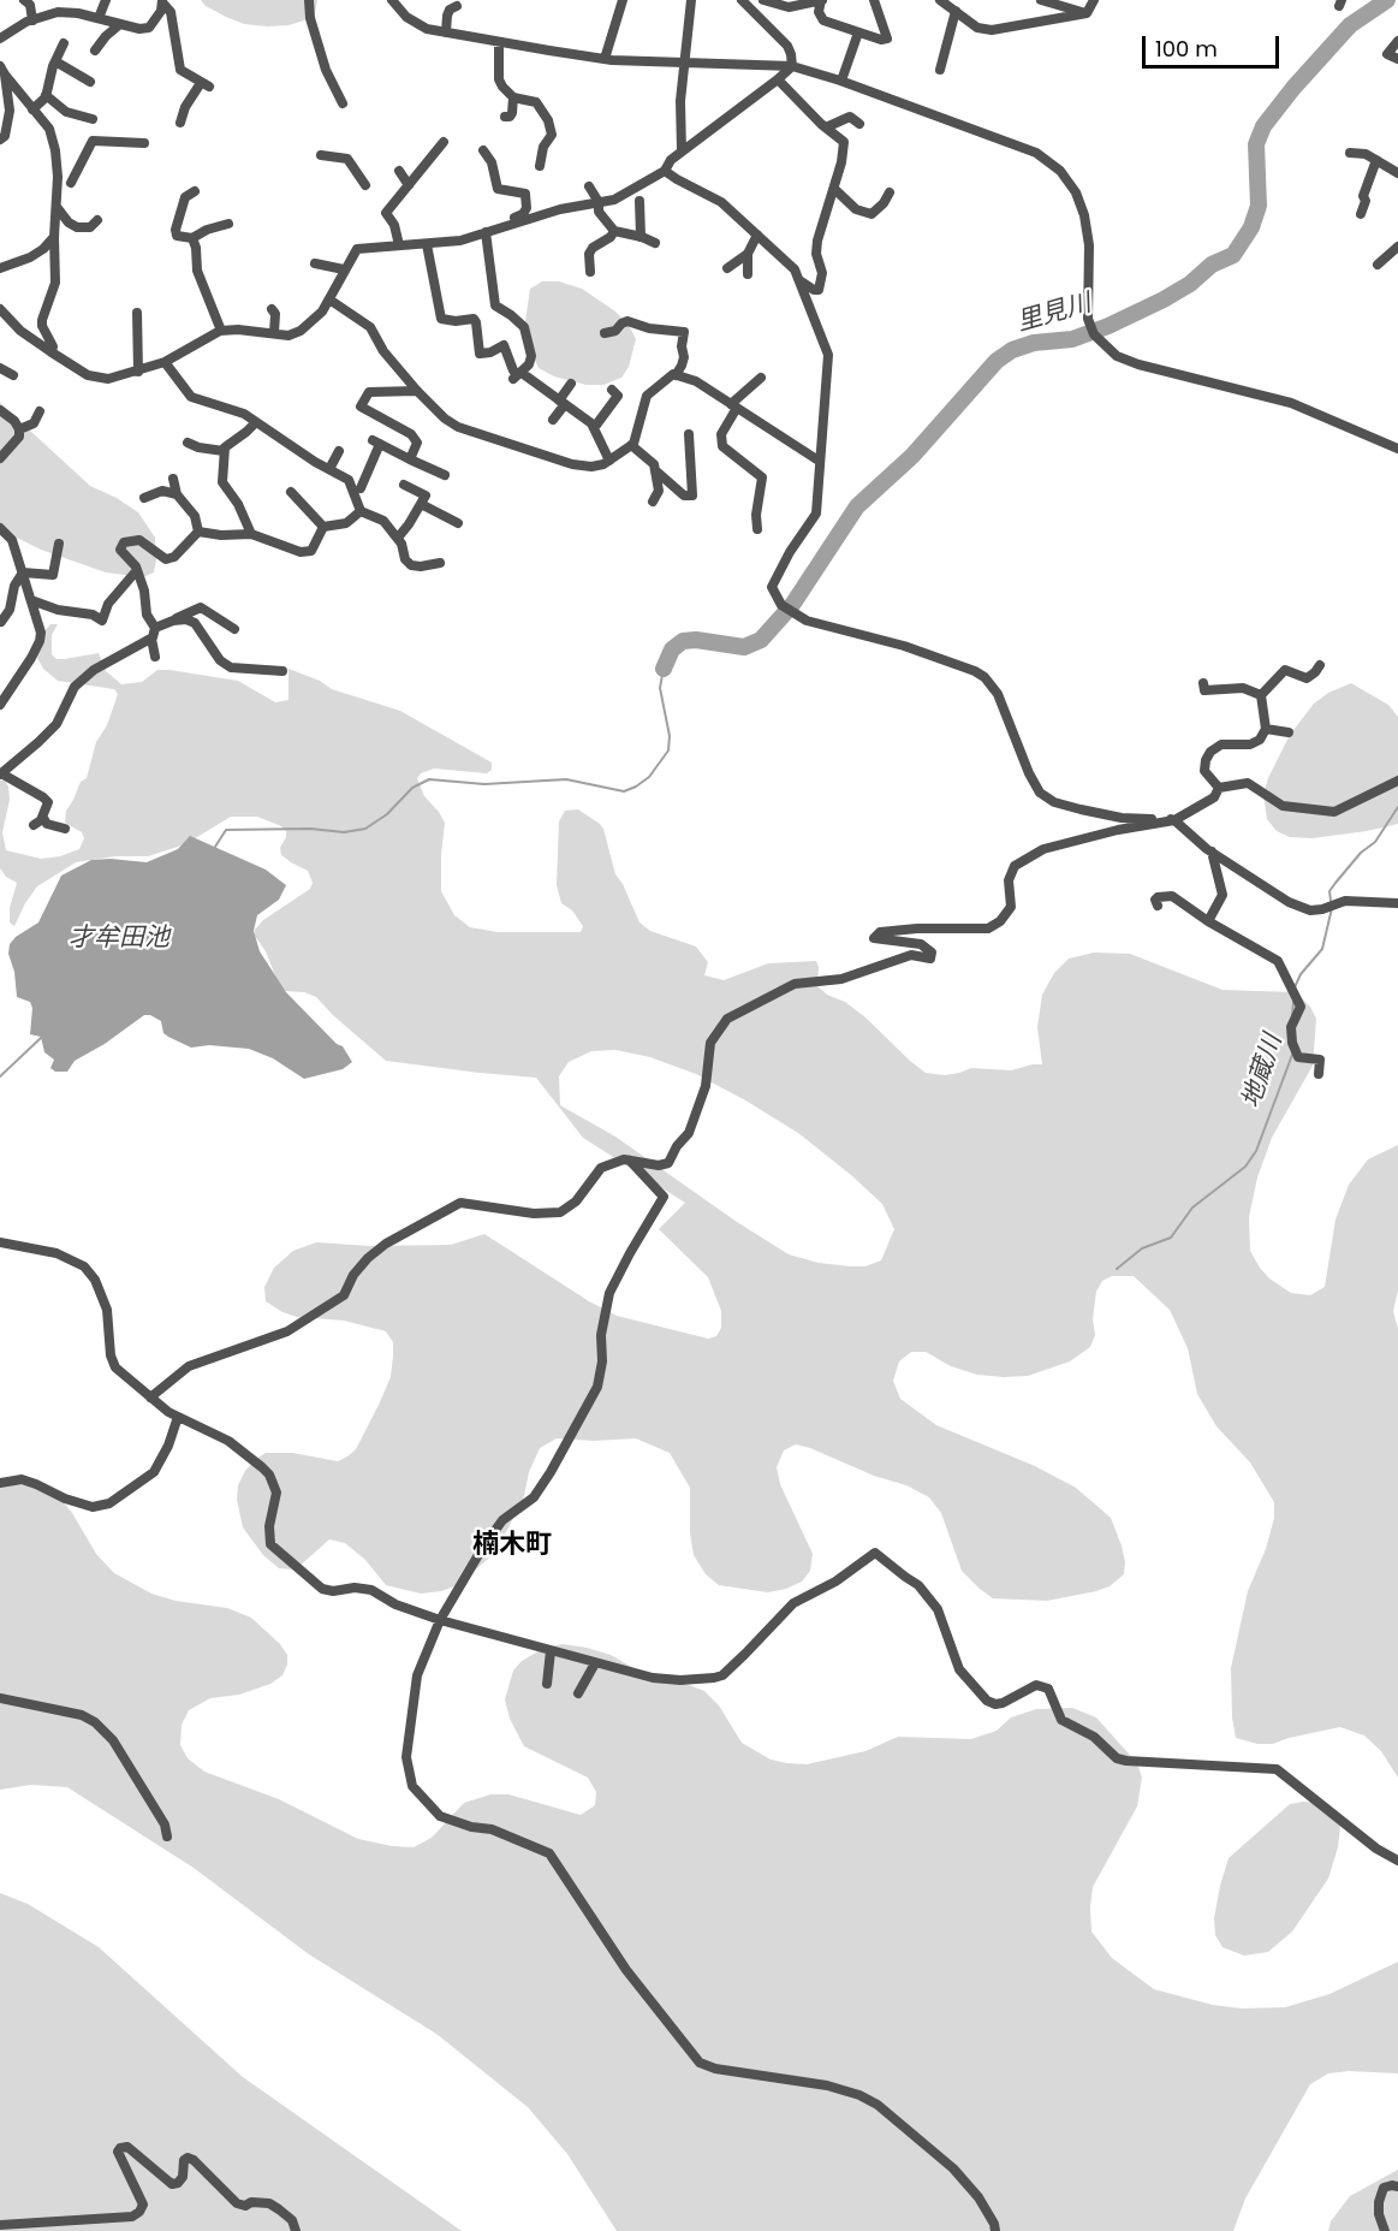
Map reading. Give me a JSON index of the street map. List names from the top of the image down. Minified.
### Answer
{"districts":["楠木町"],"water":["里見川","才牟田池","地蔵川"],"scale_bar":"100 m"}
